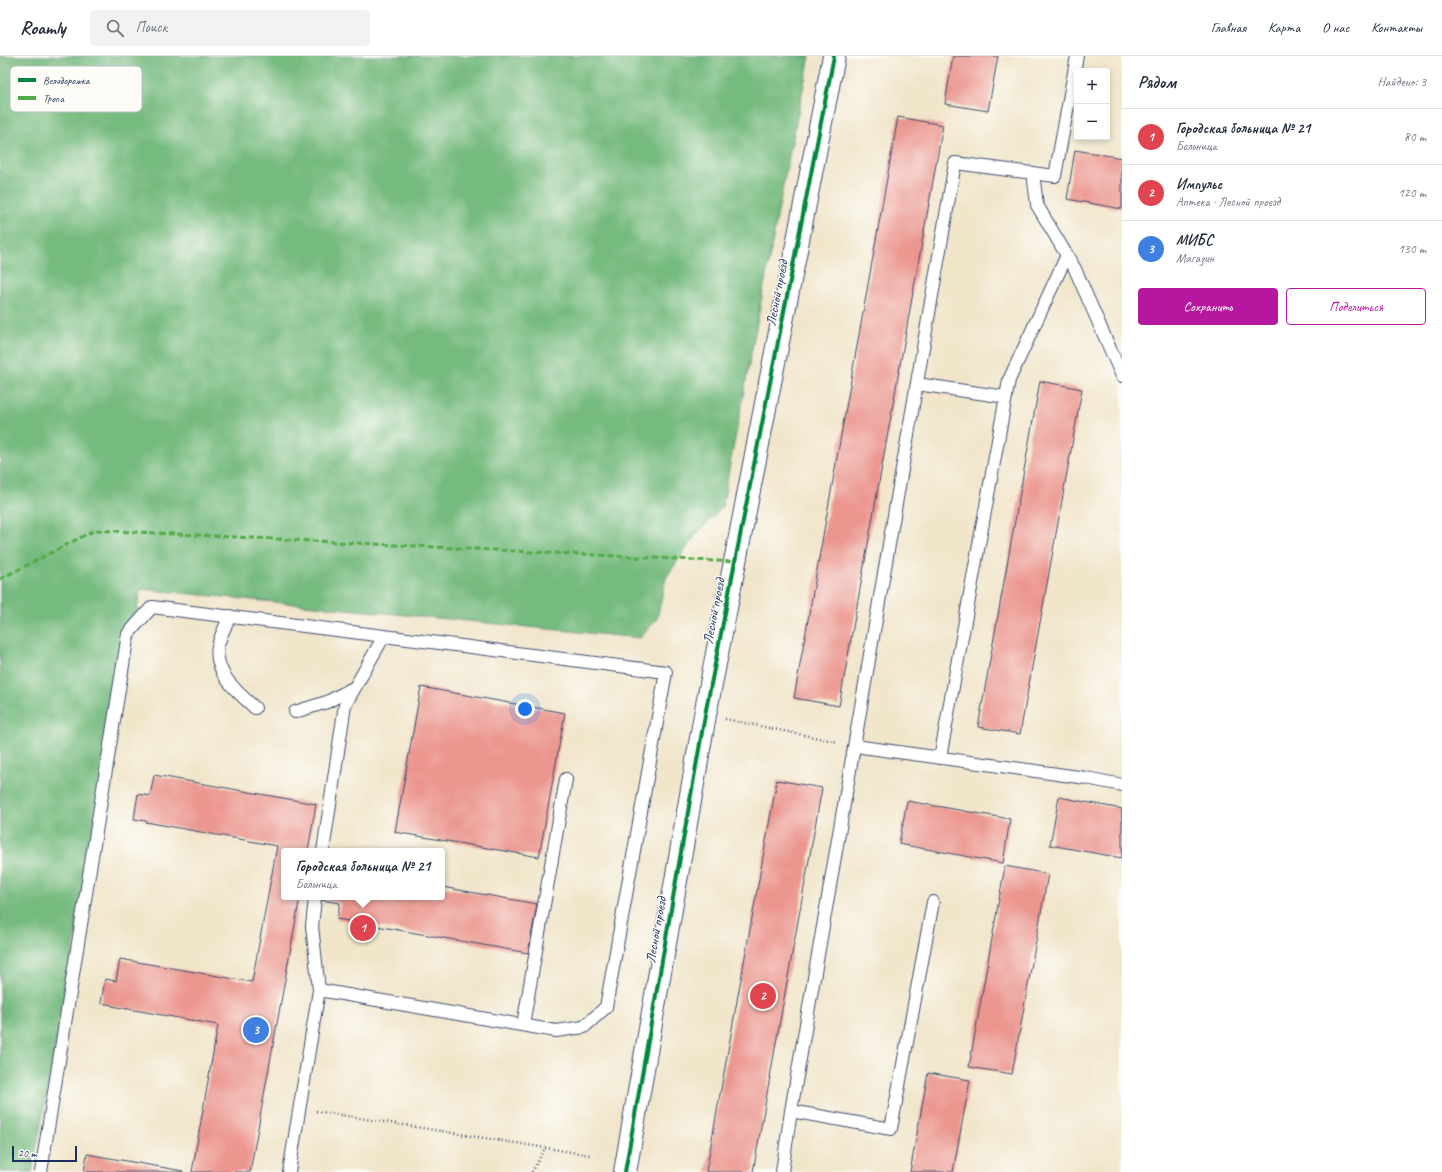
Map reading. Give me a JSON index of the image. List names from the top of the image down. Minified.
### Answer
{"streets":{"street":["Лесной проезд"]},"legend":["Велодорожка","Тропа"],"scale_bar":"20 m","page":{"header":"Roamly","search":"Поиск","nav":["Главная","Карта","О нас","Контакты"],"heading":["Рядом","Найдено: 3"],"map_buttons":["+","−"],"list":[{"mark":"1","name":"Городская больница № 21","note":"Больница","value":"80 m"},{"mark":"2","name":"Импульс","note":"Аптека · Лесной проезд","value":"120 m"},{"mark":"3","name":"МИБС","note":"Магазин","value":"130 m"}],"buttons":["Сохранить","Поделиться"],"popup":["Городская больница № 21","Больница"],"pins":["1","2","3"],"scale":"20 m"}}
